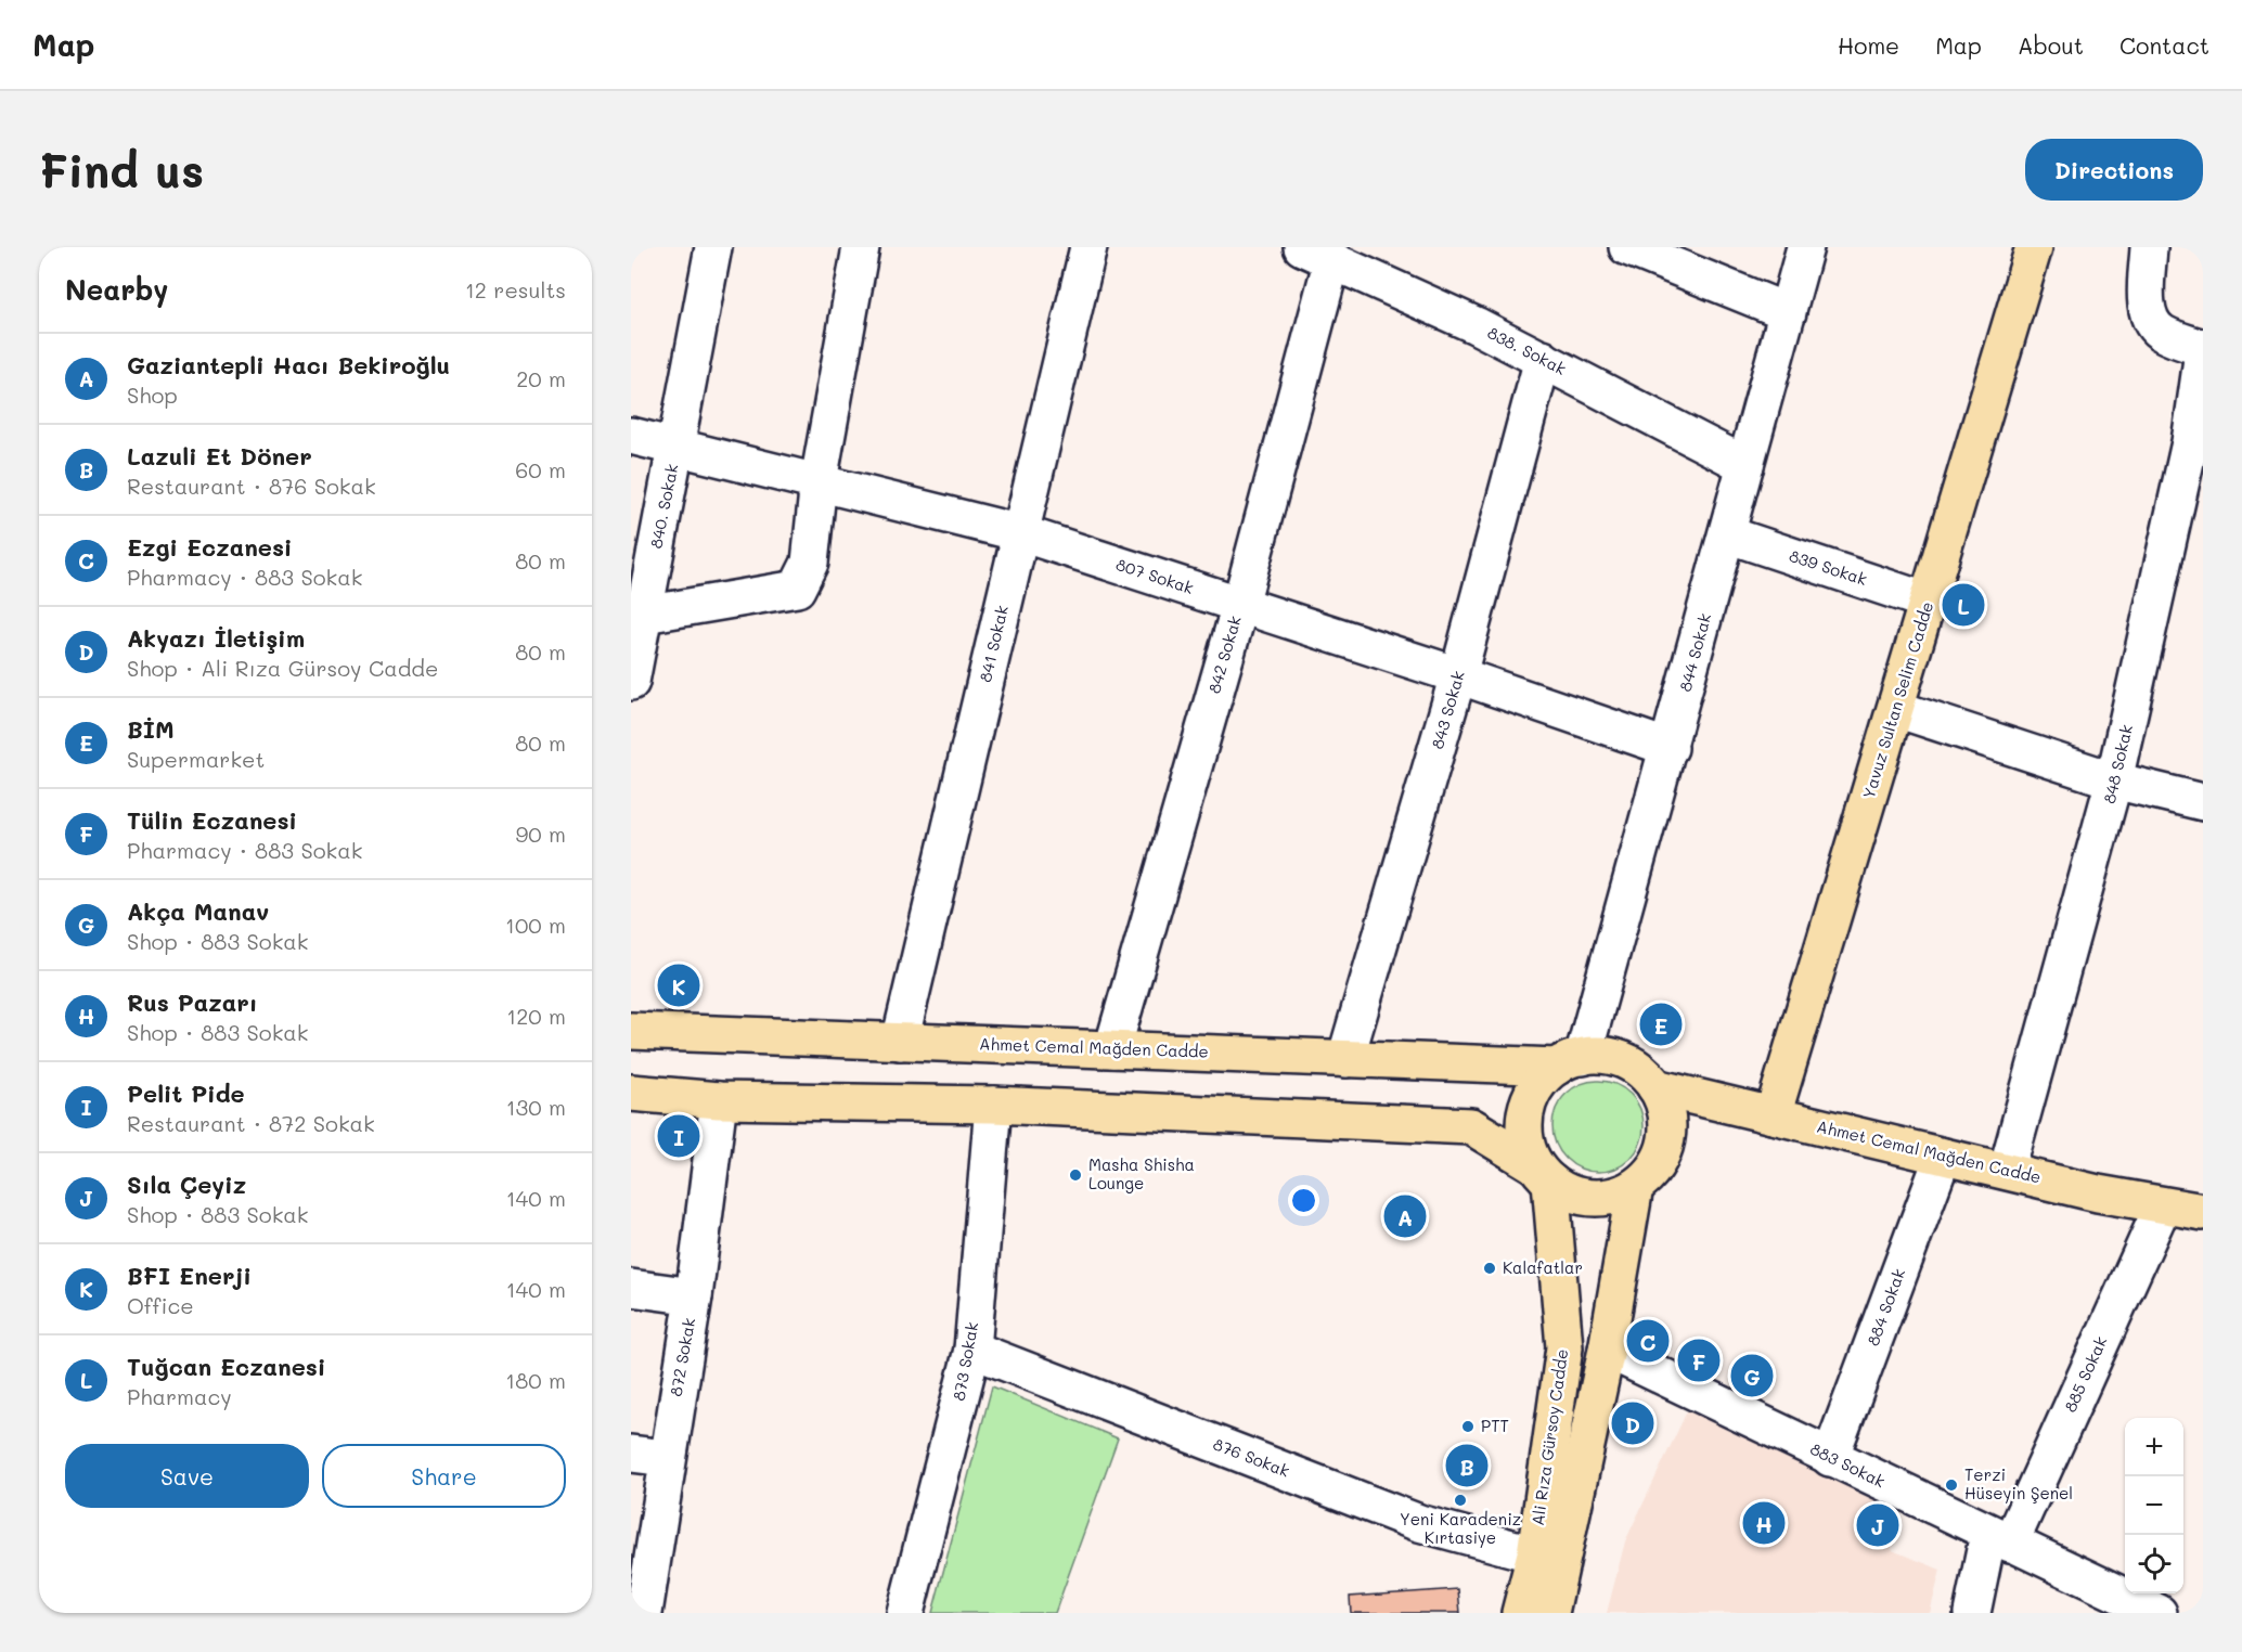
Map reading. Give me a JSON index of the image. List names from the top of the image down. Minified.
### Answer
{"streets":{"main road":["Yavuz Sultan Selim Cadde","Ahmet Cemal Mağden Cadde","Ali Rıza Gürsoy Cadde"],"street":["838. Sokak","840. Sokak","839 Sokak","807 Sokak","841 Sokak","844 Sokak","842 Sokak","843 Sokak","848 Sokak","884 Sokak","872 Sokak","873 Sokak","885 Sokak","876 Sokak","883 Sokak"]},"crossings":[["838. Sokak","844 Sokak"],["838. Sokak","842 Sokak"],["838. Sokak","843 Sokak"],["840. Sokak","807 Sokak"],["839 Sokak","844 Sokak"],["839 Sokak","Yavuz Sultan Selim Cadde"],["807 Sokak","841 Sokak"],["807 Sokak","844 Sokak"],["807 Sokak","842 Sokak"],["807 Sokak","843 Sokak"],["841 Sokak","Ahmet Cemal Mağden Cadde"],["844 Sokak","Ahmet Cemal Mağden Cadde"],["844 Sokak","Ali Rıza Gürsoy Cadde"],["842 Sokak","Ahmet Cemal Mağden Cadde"],["Yavuz Sultan Selim Cadde","Ahmet Cemal Mağden Cadde"],["843 Sokak","Ahmet Cemal Mağden Cadde"],["848 Sokak","Ahmet Cemal Mağden Cadde"],["Ahmet Cemal Mağden Cadde","884 Sokak"],["Ahmet Cemal Mağden Cadde","885 Sokak"],["Ahmet Cemal Mağden Cadde","Ali Rıza Gürsoy Cadde"],["884 Sokak","883 Sokak"],["873 Sokak","876 Sokak"],["885 Sokak","883 Sokak"],["Ali Rıza Gürsoy Cadde","876 Sokak"],["Ali Rıza Gürsoy Cadde","883 Sokak"]],"places":["Masha Shisha Lounge","Kalafatlar","PTT","Terzi Hüseyin Şenel","Yeni Karadeniz Kırtasiye"],"page":{"header":"Map","nav":["Home","Map","About","Contact"],"buttons":["Directions",["Save","Share"]],"title":"Find us","heading":["Nearby","12 results"],"list":[{"mark":"A","name":"Gaziantepli Hacı Bekiroğlu","note":"Shop","value":"20 m"},{"mark":"B","name":"Lazuli Et Döner","note":"Restaurant · 876 Sokak","value":"60 m"},{"mark":"C","name":"Ezgi Eczanesi","note":"Pharmacy · 883 Sokak","value":"80 m"},{"mark":"D","name":"Akyazı İletişim","note":"Shop · Ali Rıza Gürsoy Cadde","value":"80 m"},{"mark":"E","name":"BİM","note":"Supermarket","value":"80 m"},{"mark":"F","name":"Tülin Eczanesi","note":"Pharmacy · 883 Sokak","value":"90 m"},{"mark":"G","name":"Akça Manav","note":"Shop · 883 Sokak","value":"100 m"},{"mark":"H","name":"Rus Pazarı","note":"Shop · 883 Sokak","value":"120 m"},{"mark":"I","name":"Pelit Pide","note":"Restaurant · 872 Sokak","value":"130 m"},{"mark":"J","name":"Sıla Çeyiz","note":"Shop · 883 Sokak","value":"140 m"},{"mark":"K","name":"BFI Enerji","note":"Office","value":"140 m"},{"mark":"L","name":"Tuğcan Eczanesi","note":"Pharmacy","value":"180 m"}],"pins":["L","K","E","I","A","C","F","G","D","B","H","J"],"map_buttons":["+","−"]}}
